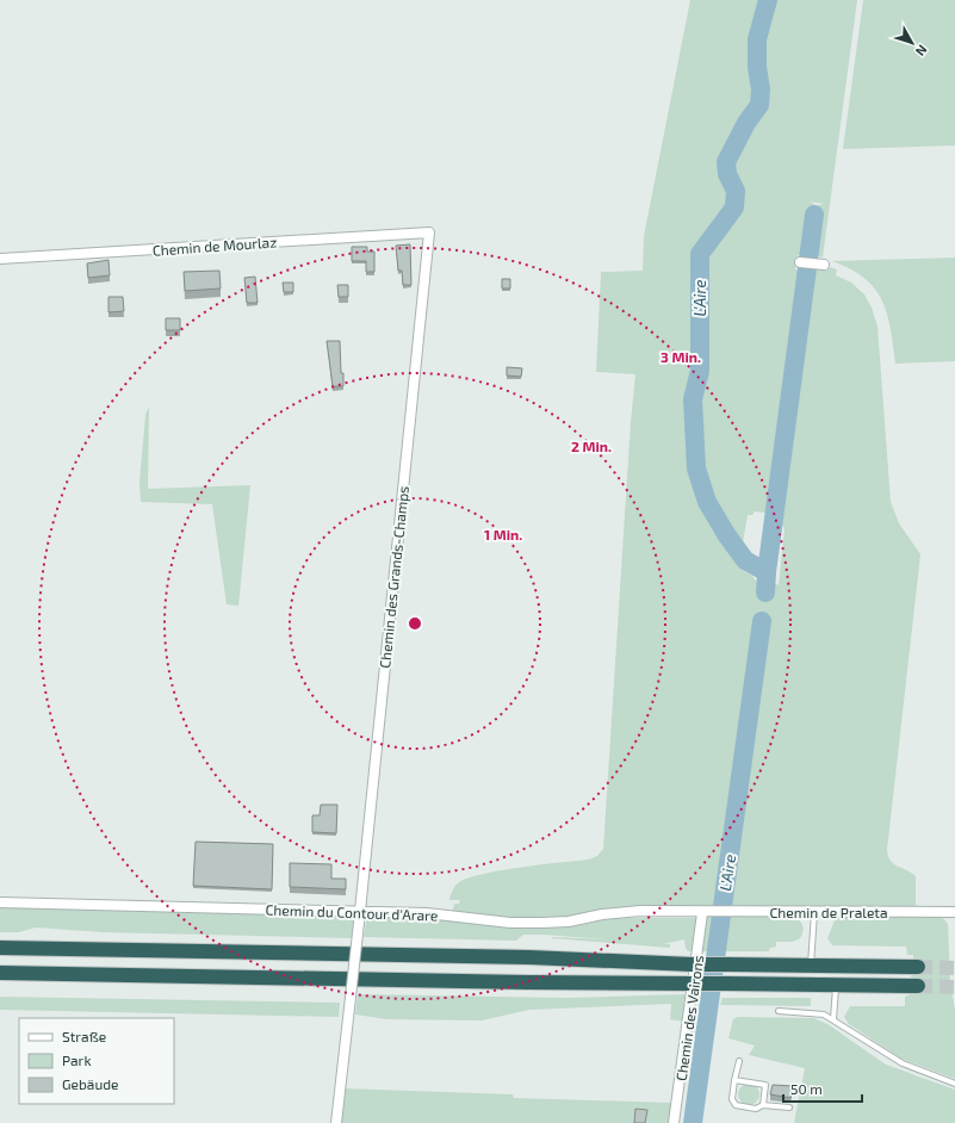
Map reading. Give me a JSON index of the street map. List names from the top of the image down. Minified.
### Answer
{"streets":{"street":["Chemin de Mourlaz","Chemin des Grands-Champs","Chemin du Contour d'Arare","Chemin de Praleta","Chemin des Vairons"]},"crossings":[["Chemin de Mourlaz","Chemin des Grands-Champs"],["Chemin des Grands-Champs","Chemin du Contour d'Arare"],["Chemin du Contour d'Arare","Chemin de Praleta"],["Chemin du Contour d'Arare","Chemin des Vairons"],["Chemin de Praleta","Chemin des Vairons"]],"water":["L'Aire"],"legend":["Straße","Park","Gebäude"],"scale_bar":"50 m","north":"bottom right","rings":["3 Min.","2 Min.","1 Min."]}
